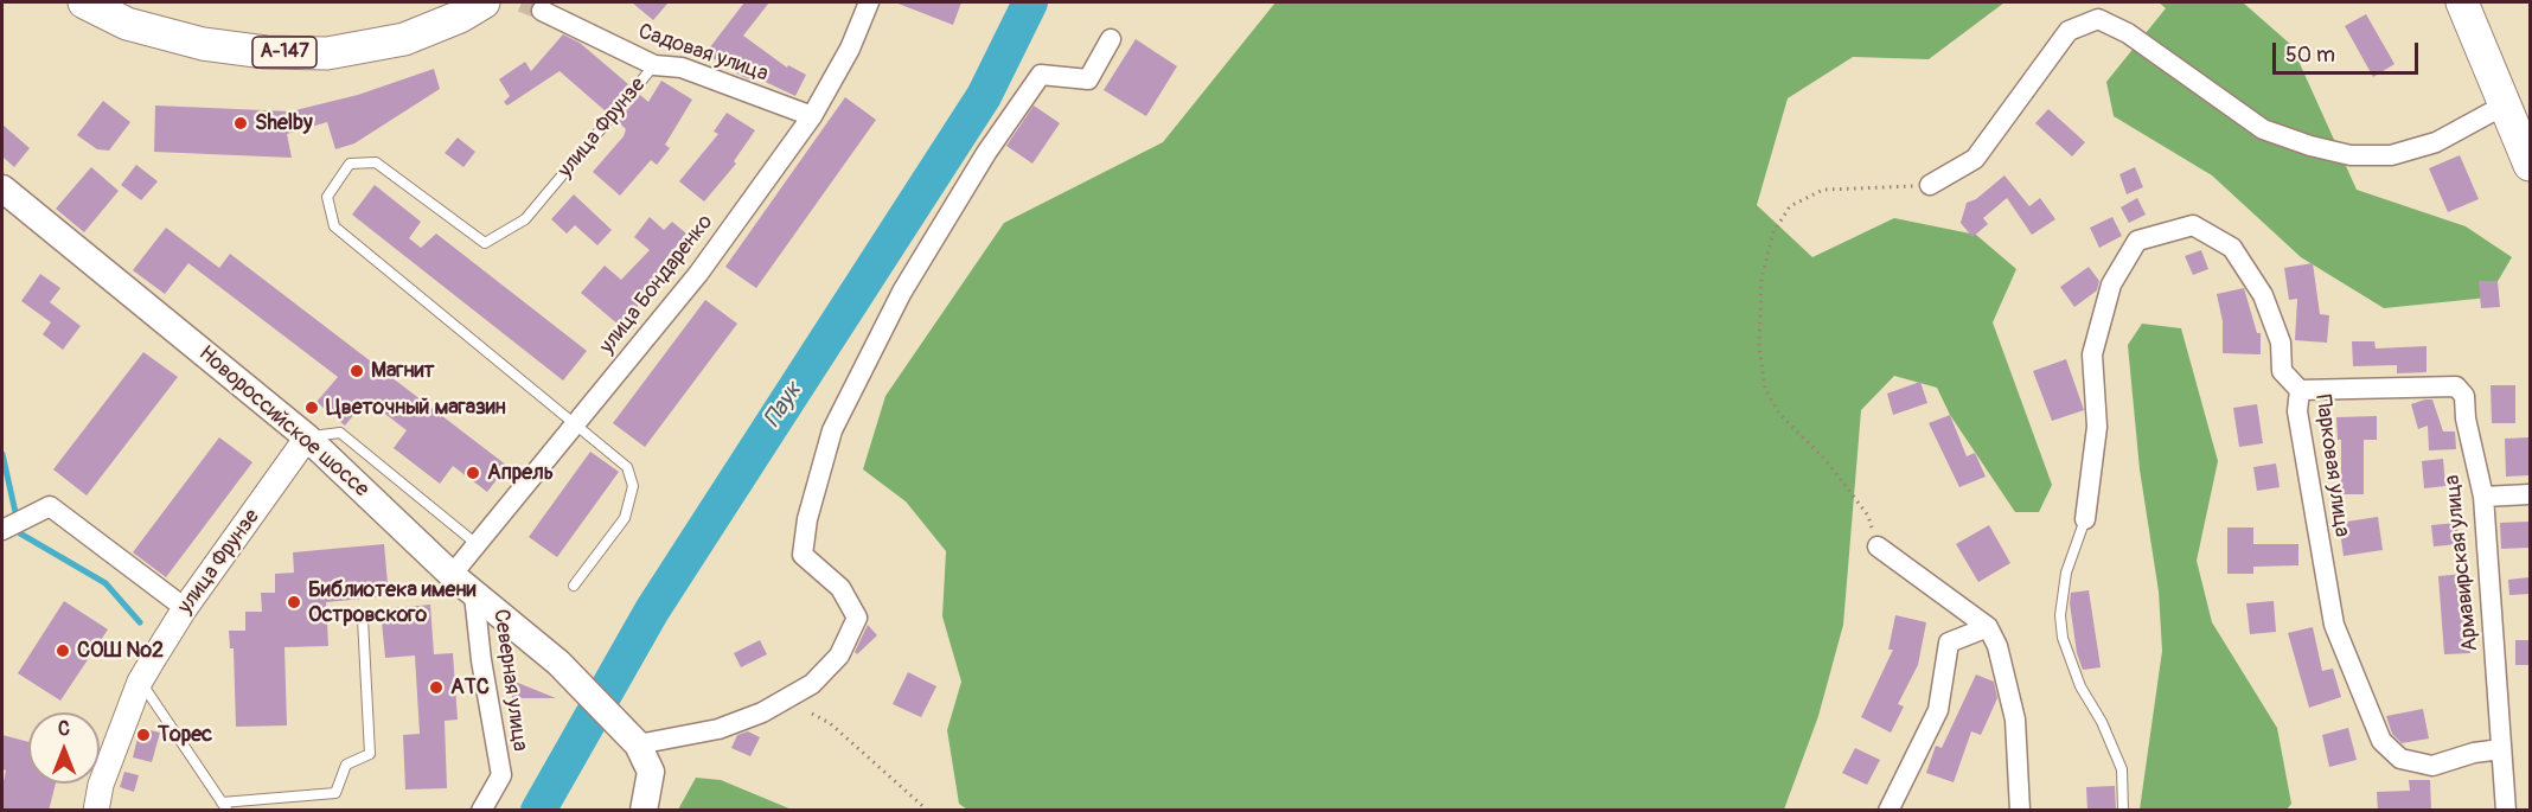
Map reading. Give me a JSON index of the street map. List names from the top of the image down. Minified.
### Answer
{"streets":{"highway":["А-147"],"main road":["Новороссийское шоссе"],"street":["Садовая улица","улица Фрунзе","улица Бондаренко","Парковая улица","Армавирская улица","Северная улица"]},"crossings":[["Садовая улица","улица Фрунзе"],["Садовая улица","улица Бондаренко"],["улица Фрунзе","улица Бондаренко"],["улица Фрунзе","Новороссийское шоссе"],["улица Бондаренко","Новороссийское шоссе"],["Новороссийское шоссе","Северная улица"],["Парковая улица","Армавирская улица"]],"water":["Паук"],"places":["Shelby","Магнит","Цветочный магазин","Апрель","Библиотека имени Островского","СОШ №2","АТС","Торес"],"scale_bar":"50 m","north":"top"}
